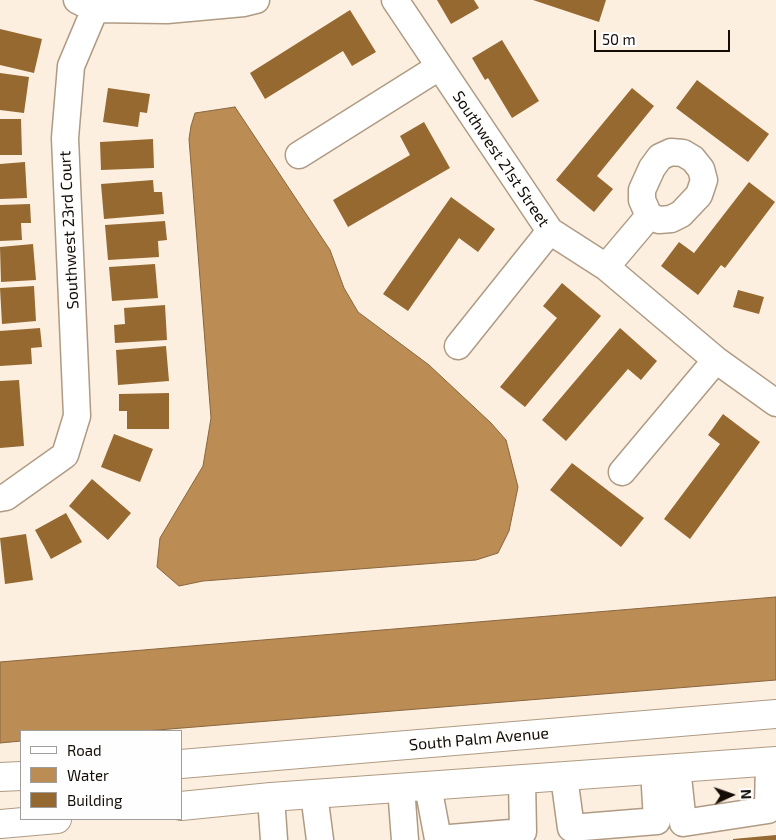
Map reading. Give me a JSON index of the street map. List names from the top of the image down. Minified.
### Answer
{"streets":{"main road":["South Palm Avenue"],"street":["Southwest 21st Street","Southwest 23rd Court"]},"legend":["Road","Water","Building"],"scale_bar":"50 m","north":"right"}
